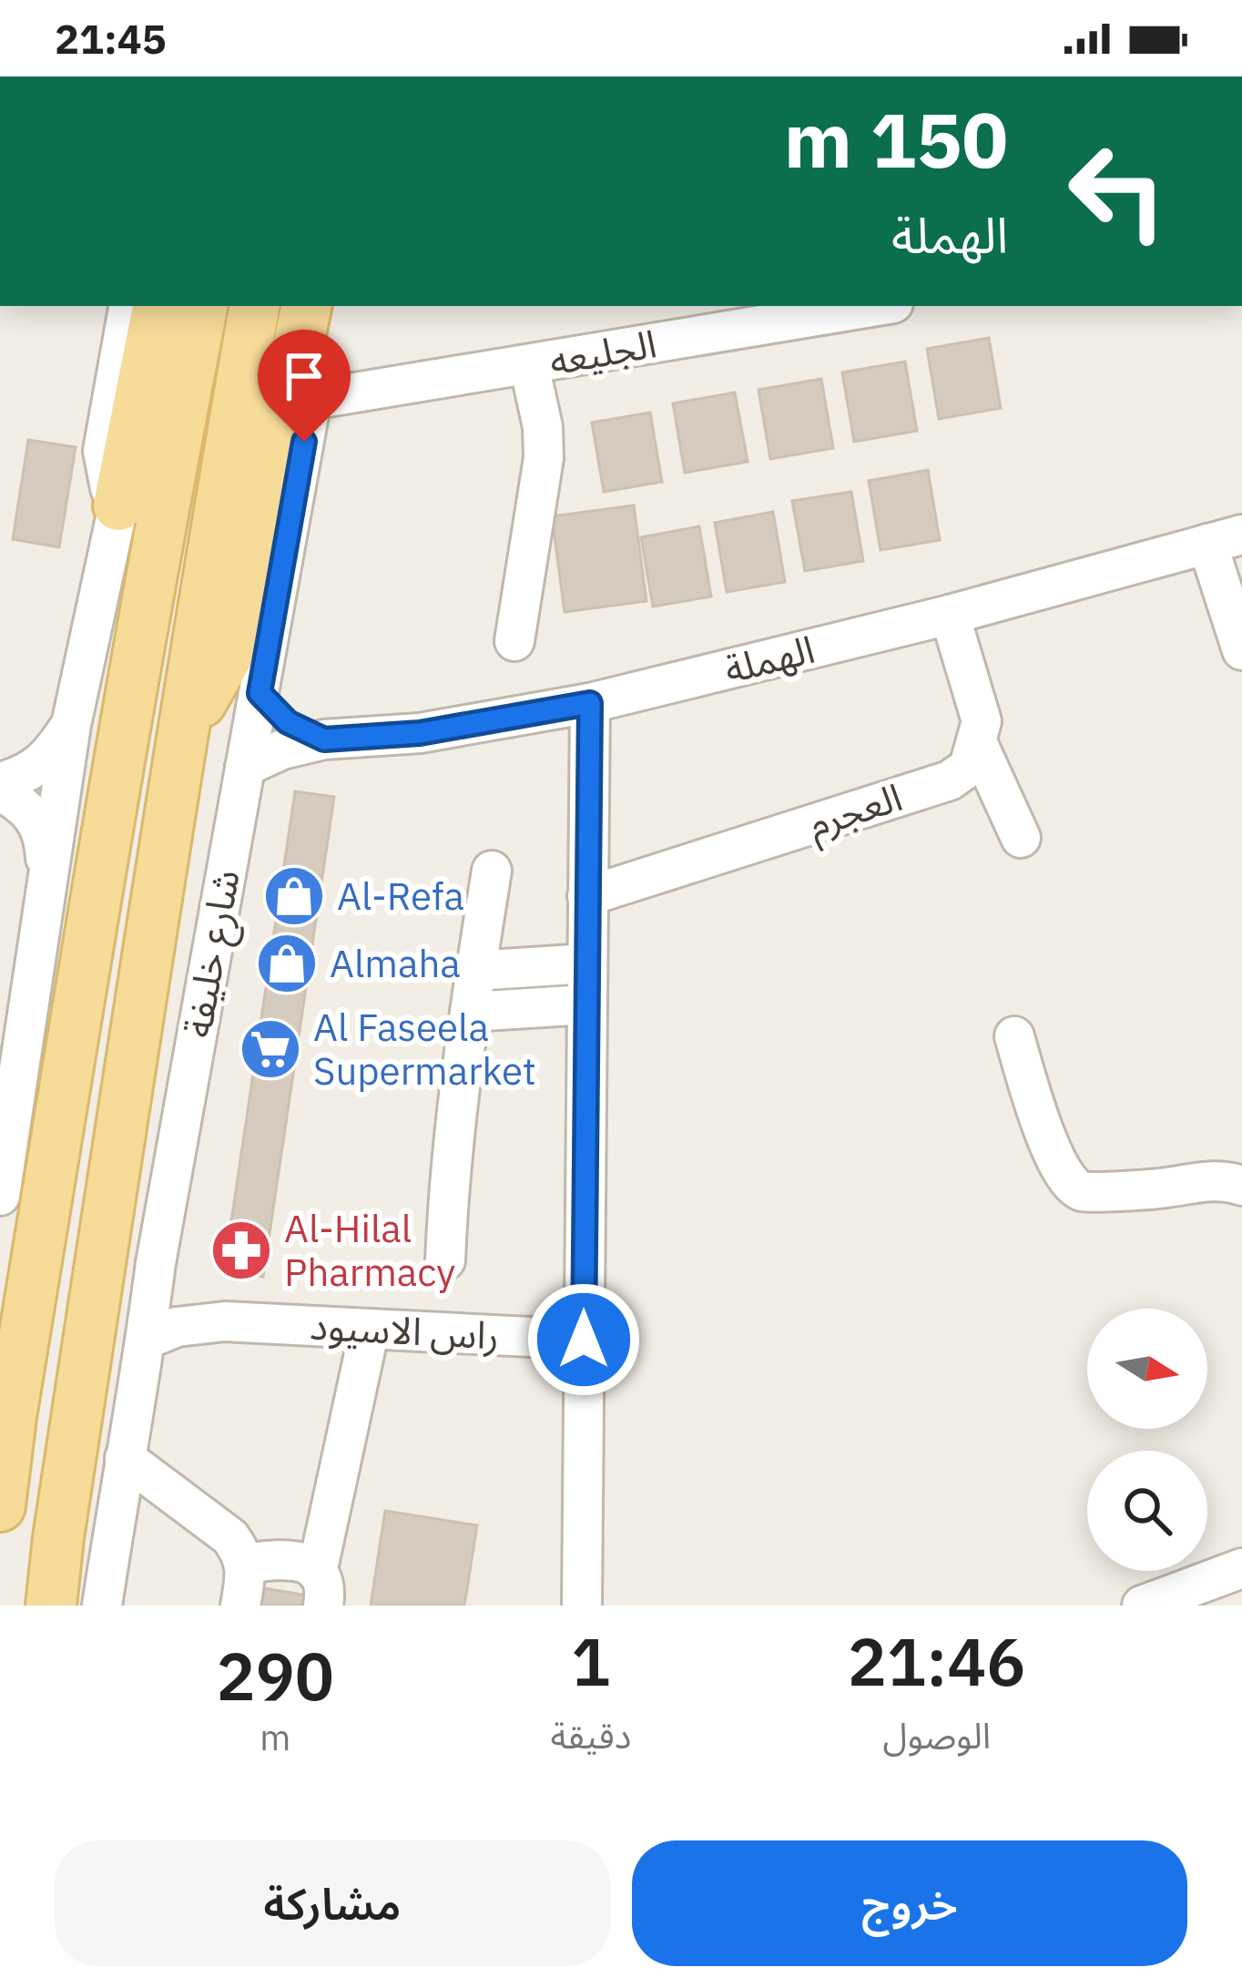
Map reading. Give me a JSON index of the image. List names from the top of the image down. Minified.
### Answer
{"streets":{"main road":["شارع خليفة"],"street":["الجليعه","الهملة","العجرم","راس الاسيود"]},"crossings":[["الجليعه","شارع خليفة"],["الهملة","شارع خليفة"],["شارع خليفة","راس الاسيود"]],"places":{"shop":["Al-Refa","Almaha"],"supermarket":["Al Faseela Supermarket"],"pharmacy":["Al-Hilal Pharmacy"]},"north":"right","page":{"status":"21:45","turn":["150 m","الهملة"],"eta":["21:46","الوصول","1","دقيقة","290","m"],"buttons":["خروج","مشاركة"]}}
